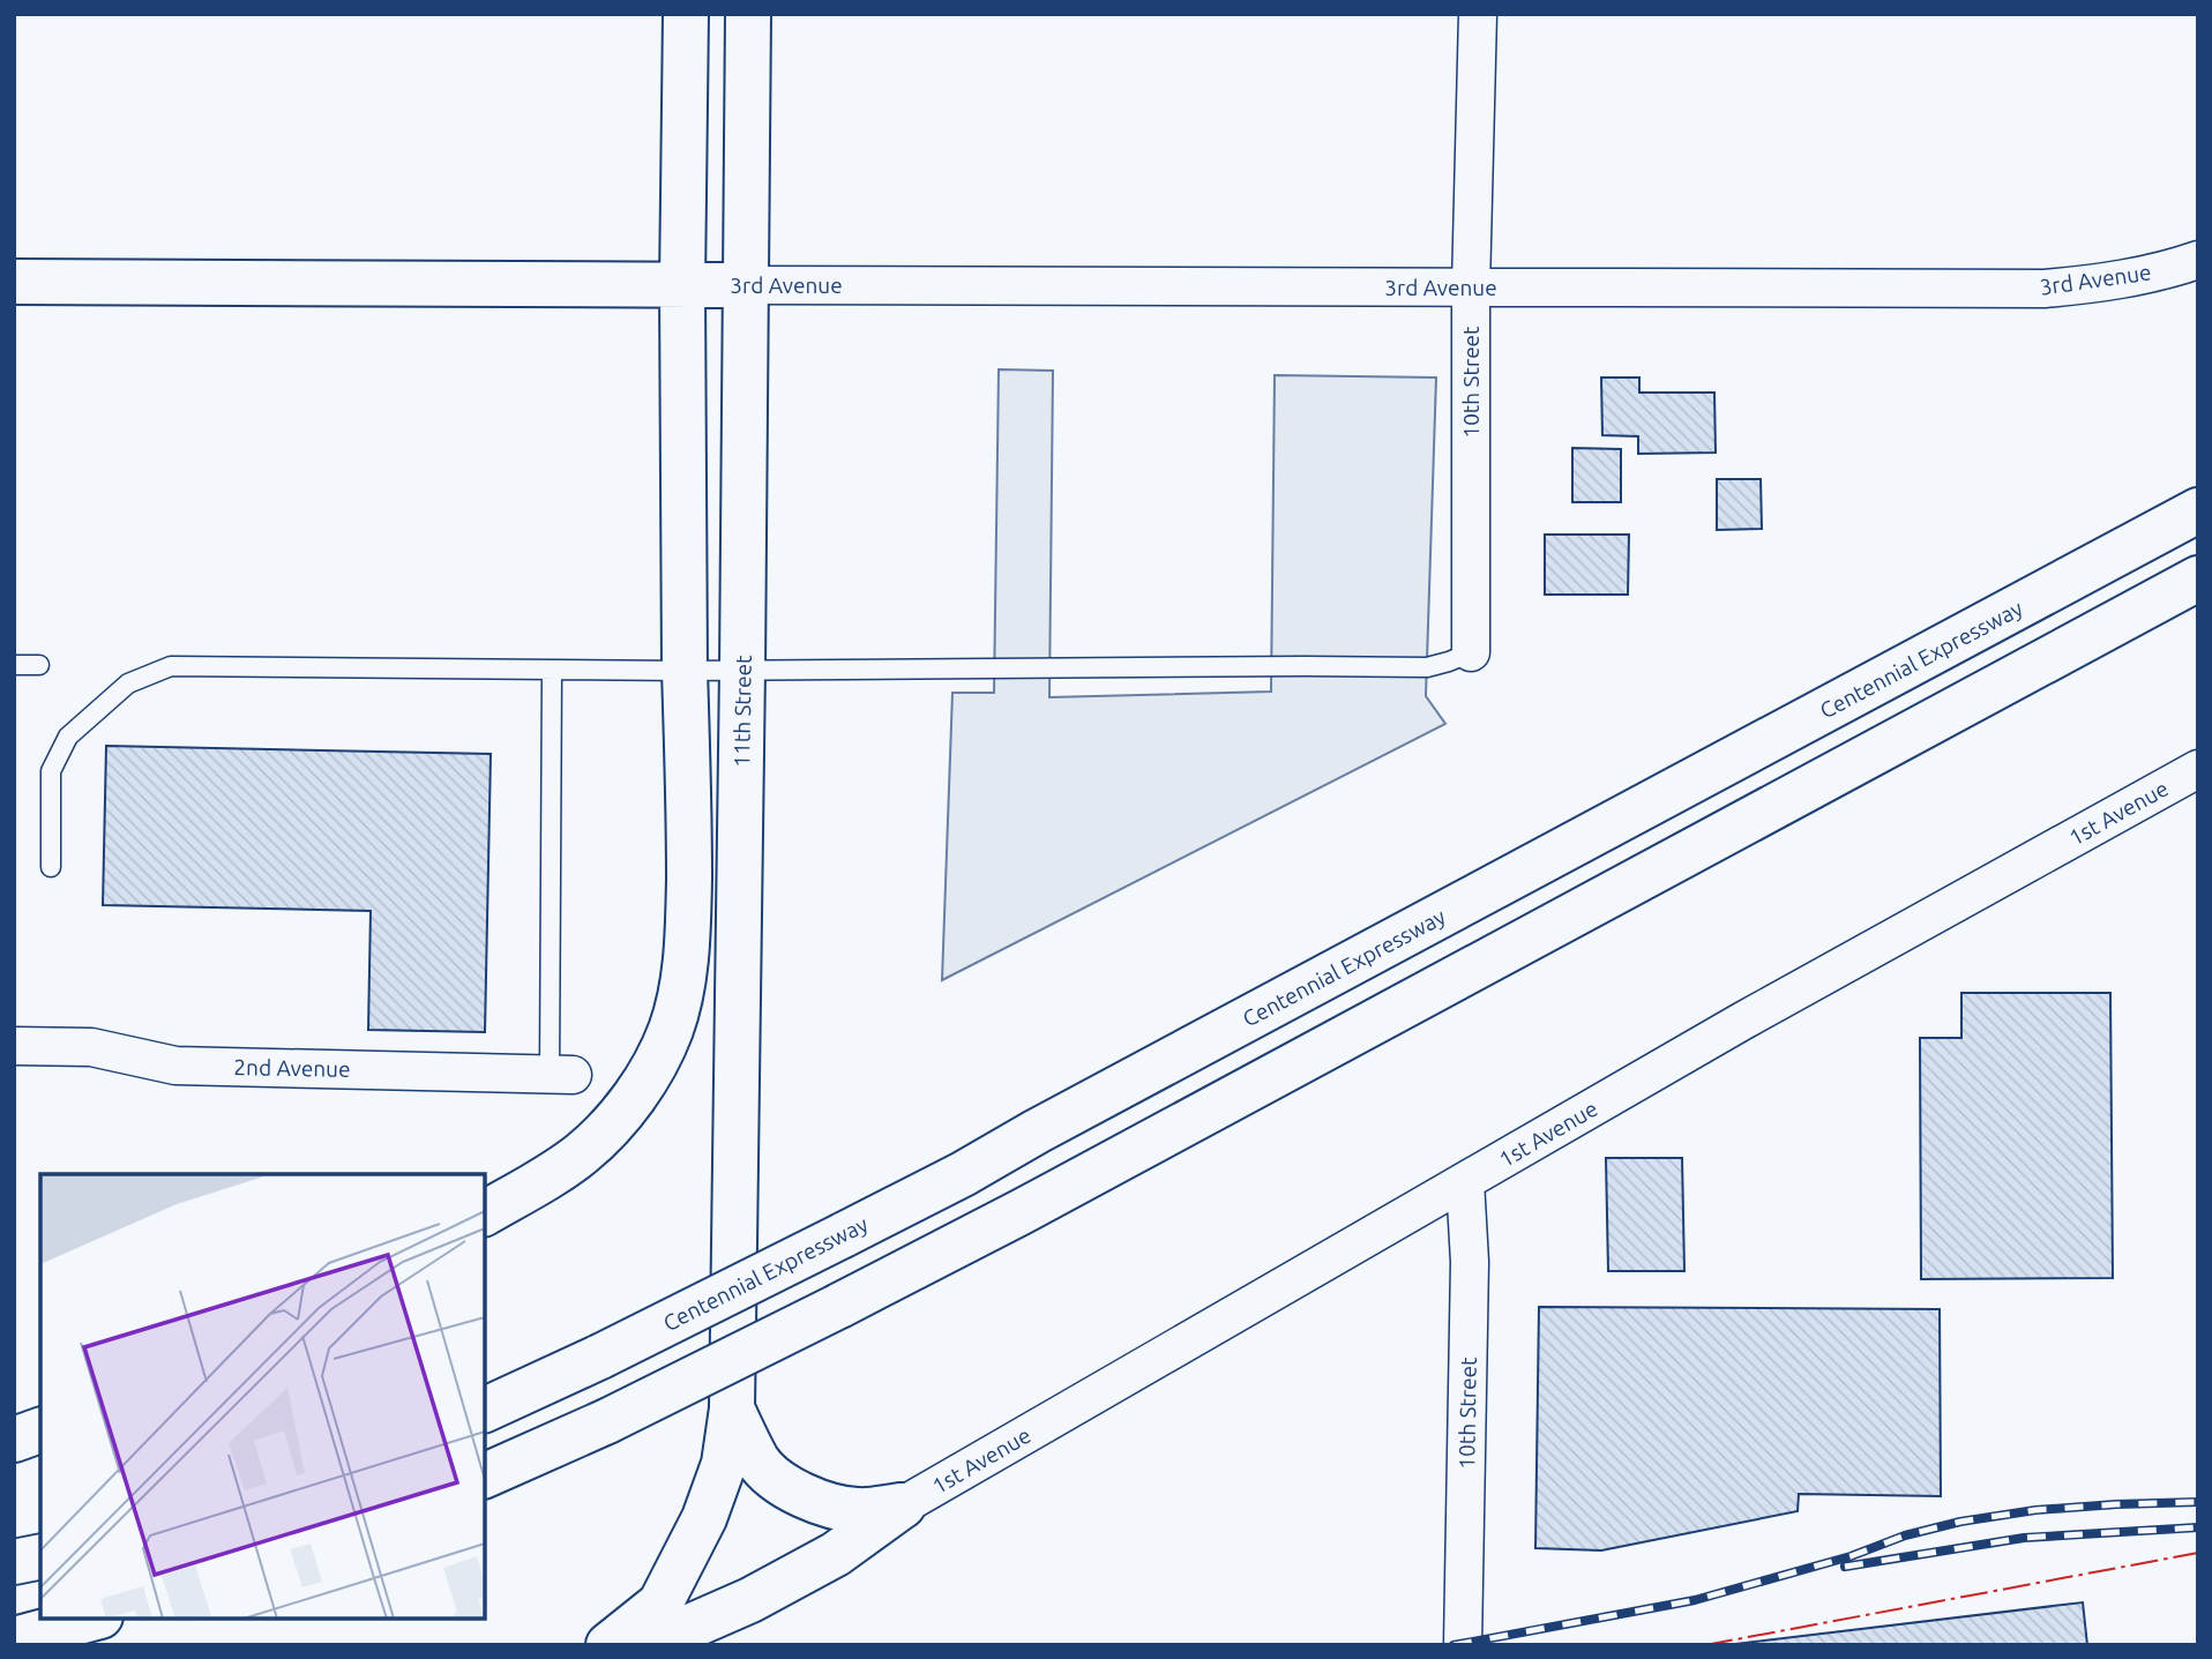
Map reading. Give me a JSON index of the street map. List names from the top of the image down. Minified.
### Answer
{"streets":{"main road":["3rd Avenue","Centennial Expressway","11th Street"],"street":["10th Street","1st Avenue","2nd Avenue"]},"crossings":[["3rd Avenue","10th Street"],["3rd Avenue","11th Street"],["10th Street","1st Avenue"]]}
